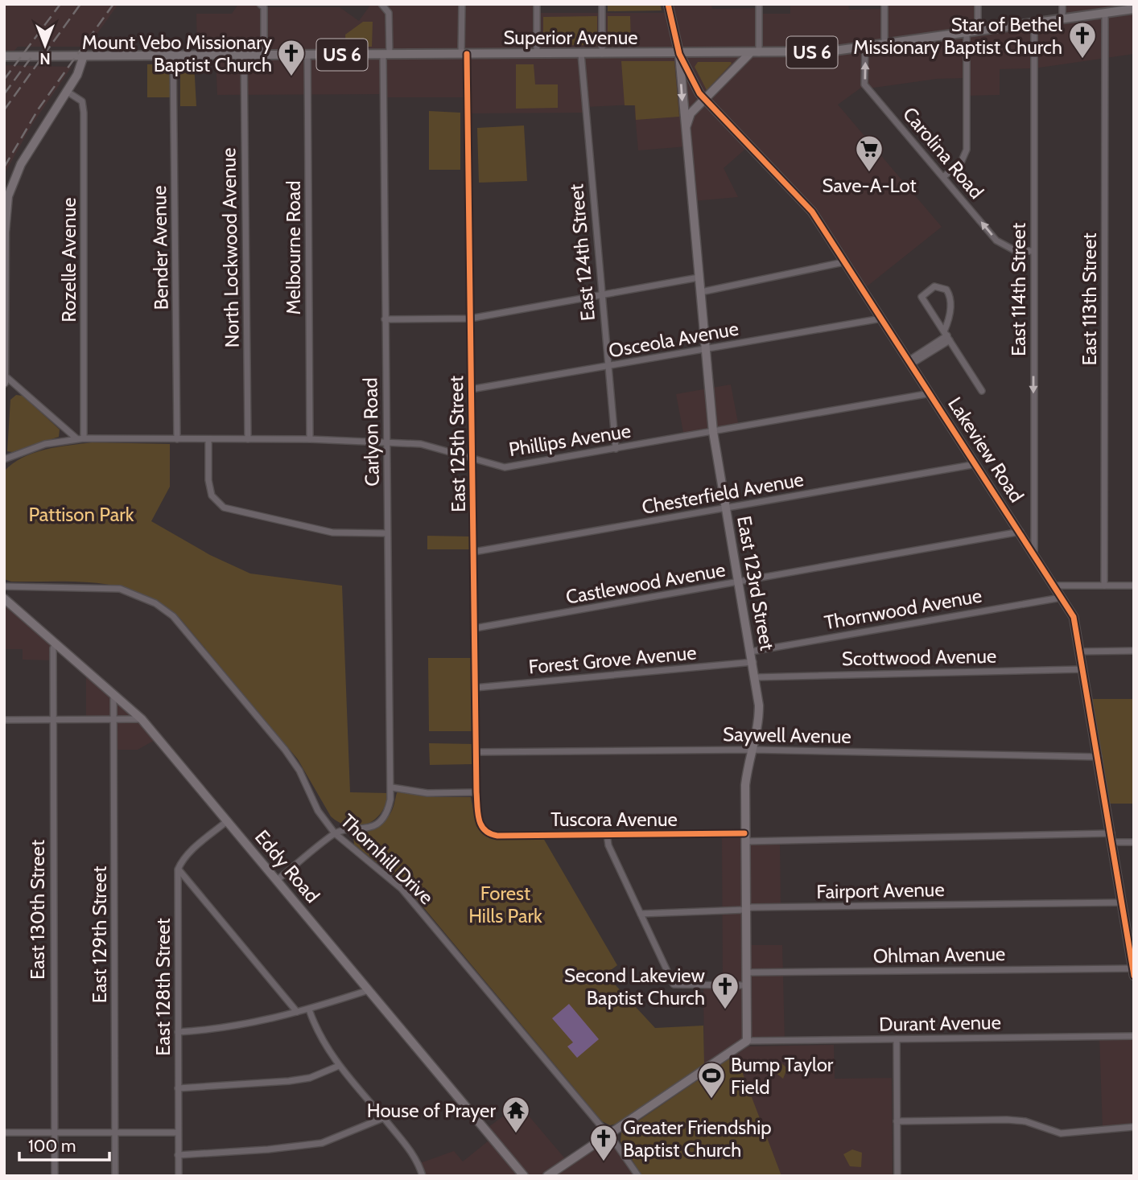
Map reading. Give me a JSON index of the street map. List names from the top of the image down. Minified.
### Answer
{"streets":{"main road":["Superior Avenue","US 6"],"street":["Carolina Road","Bender Avenue","North Lockwood Avenue","Melbourne Road","East 124th Street","Rozelle Avenue","East 114th Street","East 113th Street","Osceola Avenue","Carlyon Road","Phillips Avenue","East 125th Street","Lakeview Road","Chesterfield Avenue","Castlewood Avenue","East 123rd Street","Thornwood Avenue","Scottwood Avenue","Forest Grove Avenue","Saywell Avenue","Tuscora Avenue","Thornhill Drive","Eddy Road","Fairport Avenue","East 130th Street","East 129th Street","Ohlman Avenue","East 128th Street","Durant Avenue"]},"crossings":[["Superior Avenue","Carolina Road"],["Superior Avenue","Bender Avenue"],["Superior Avenue","North Lockwood Avenue"],["Superior Avenue","Melbourne Road"],["Superior Avenue","East 124th Street"],["Superior Avenue","East 114th Street"],["Superior Avenue","East 113th Street"],["Superior Avenue","Carlyon Road"],["Superior Avenue","East 125th Street"],["Superior Avenue","Lakeview Road"],["Superior Avenue","East 123rd Street"],["Carolina Road","East 114th Street"],["Bender Avenue","Phillips Avenue"],["North Lockwood Avenue","Phillips Avenue"],["Melbourne Road","Phillips Avenue"],["East 124th Street","Osceola Avenue"],["East 124th Street","Phillips Avenue"],["Rozelle Avenue","Phillips Avenue"],["East 114th Street","Lakeview Road"],["Osceola Avenue","East 125th Street"],["Osceola Avenue","Lakeview Road"],["Osceola Avenue","East 123rd Street"],["Carlyon Road","Phillips Avenue"],["Carlyon Road","Thornhill Drive"],["Phillips Avenue","East 125th Street"],["Phillips Avenue","Lakeview Road"],["Phillips Avenue","East 123rd Street"],["East 125th Street","Chesterfield Avenue"],["East 125th Street","Castlewood Avenue"],["East 125th Street","Forest Grove Avenue"],["East 125th Street","Saywell Avenue"],["East 125th Street","Tuscora Avenue"],["Lakeview Road","Chesterfield Avenue"],["Lakeview Road","Castlewood Avenue"],["Lakeview Road","East 123rd Street"],["Lakeview Road","Thornwood Avenue"],["Lakeview Road","Scottwood Avenue"],["Lakeview Road","Saywell Avenue"],["Lakeview Road","Tuscora Avenue"],["Lakeview Road","Fairport Avenue"],["Lakeview Road","Ohlman Avenue"],["Chesterfield Avenue","East 123rd Street"],["Castlewood Avenue","East 123rd Street"],["East 123rd Street","Thornwood Avenue"],["East 123rd Street","Scottwood Avenue"],["East 123rd Street","Forest Grove Avenue"],["East 123rd Street","Saywell Avenue"],["East 123rd Street","Tuscora Avenue"],["East 123rd Street","Fairport Avenue"],["East 123rd Street","Ohlman Avenue"],["East 123rd Street","Durant Avenue"],["Eddy Road","East 130th Street"],["Eddy Road","East 129th Street"]],"one_way":["Carolina Road","East 114th Street"],"parks":["Pattison Park","Forest Hills Park"],"places":{"church":["Star of Bethel Missionary Baptist Church","Mount Vebo Missionary Baptist Church","Second Lakeview Baptist Church","Greater Friendship Baptist Church"],"supermarket":["Save-A-Lot"],"sports":["Bump Taylor Field"],"temple":["House of Prayer"]},"scale_bar":"100 m","north":"bottom"}
